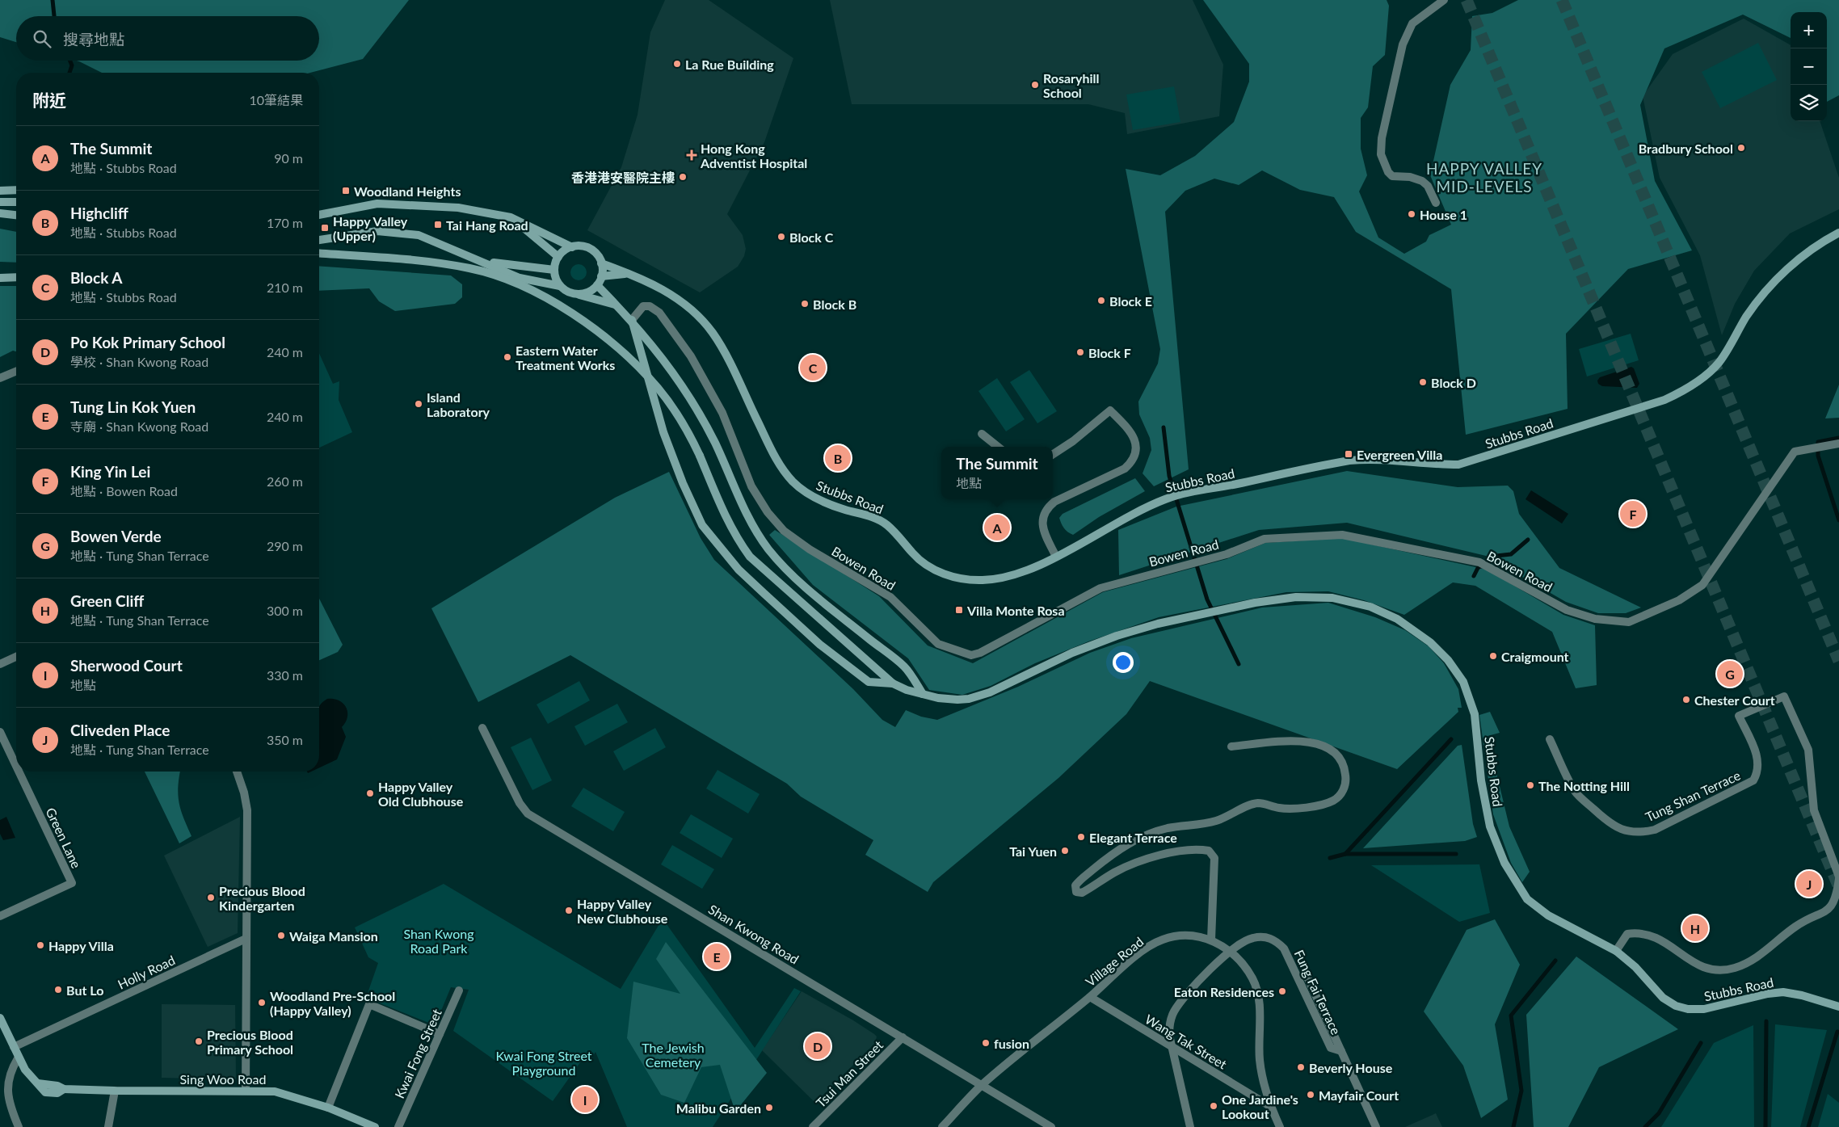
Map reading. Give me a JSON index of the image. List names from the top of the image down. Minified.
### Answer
{"streets":{"main road":["Stubbs Road","Sing Woo Road"],"street":["Bowen Road","Tung Shan Terrace","Green Lane","Shan Kwong Road","Village Road","Holly Road","Fung Fai Terrace","Wang Tak Street","Kwai Fong Street","Tsui Man Street"]},"crossings":[["Stubbs Road","Bowen Road"],["Stubbs Road","Tung Shan Terrace"],["Shan Kwong Road","Village Road"],["Shan Kwong Road","Tsui Man Street"],["Village Road","Fung Fai Terrace"],["Village Road","Wang Tak Street"],["Holly Road","Sing Woo Road"]],"districts":["HAPPY VALLEY MID-LEVELS"],"parks":["Shan Kwong Road Park","The Jewish Cemetery","Kwai Fong Street Playground"],"places":{"other":["La Rue Building","Rosaryhill School","Bradbury School","香港港安醫院主樓","House 1","Block C","Block E","Block B","Block F","Eastern Water Treatment Works","Block D","Island Laboratory","Craigmount","Chester Court","The Notting Hill","Happy Valley Old Clubhouse","Elegant Terrace","Tai Yuen","Precious Blood Kindergarten","Happy Valley New Clubhouse","Waiga Mansion","Happy Villa","But Lo","Eaton Residences","Woodland Pre-School (Happy Valley)","Precious Blood Primary School","fusion","Beverly House","Mayfair Court","One Jardine's Lookout","Malibu Garden"],"health":["Hong Kong Adventist Hospital"],"transit":["Woodland Heights","Tai Hang Road","Happy Valley (Upper)","Evergreen Villa","Villa Monte Rosa"]},"page":{"map_buttons":["+","−"],"search":"搜尋地點","heading":["附近","10筆結果"],"list":[{"mark":"A","name":"The Summit","note":"地點 · Stubbs Road","value":"90 m"},{"mark":"B","name":"Highcliff","note":"地點 · Stubbs Road","value":"170 m"},{"mark":"C","name":"Block A","note":"地點 · Stubbs Road","value":"210 m"},{"mark":"D","name":"Po Kok Primary School","note":"學校 · Shan Kwong Road","value":"240 m"},{"mark":"E","name":"Tung Lin Kok Yuen","note":"寺廟 · Shan Kwong Road","value":"240 m"},{"mark":"F","name":"King Yin Lei","note":"地點 · Bowen Road","value":"260 m"},{"mark":"G","name":"Bowen Verde","note":"地點 · Tung Shan Terrace","value":"290 m"},{"mark":"H","name":"Green Cliff","note":"地點 · Tung Shan Terrace","value":"300 m"},{"mark":"I","name":"Sherwood Court","note":"地點","value":"330 m"},{"mark":"J","name":"Cliveden Place","note":"地點 · Tung Shan Terrace","value":"350 m"}],"pins":["C","B","F","A","G","J","H","E","D","I"],"popup":["The Summit","地點"]}}
